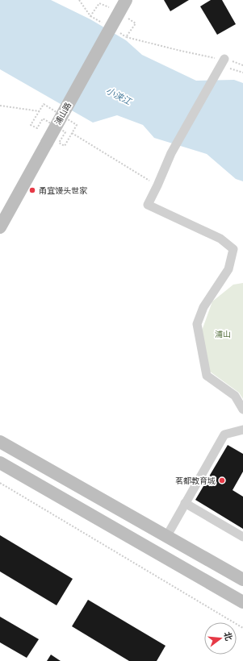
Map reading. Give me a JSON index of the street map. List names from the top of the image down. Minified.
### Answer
{"streets":{"main road":["浦山路"]},"water":["小浃江"],"parks":["浦山"],"places":["甬宜馒头世家","茗都教育城"],"north":"right"}
